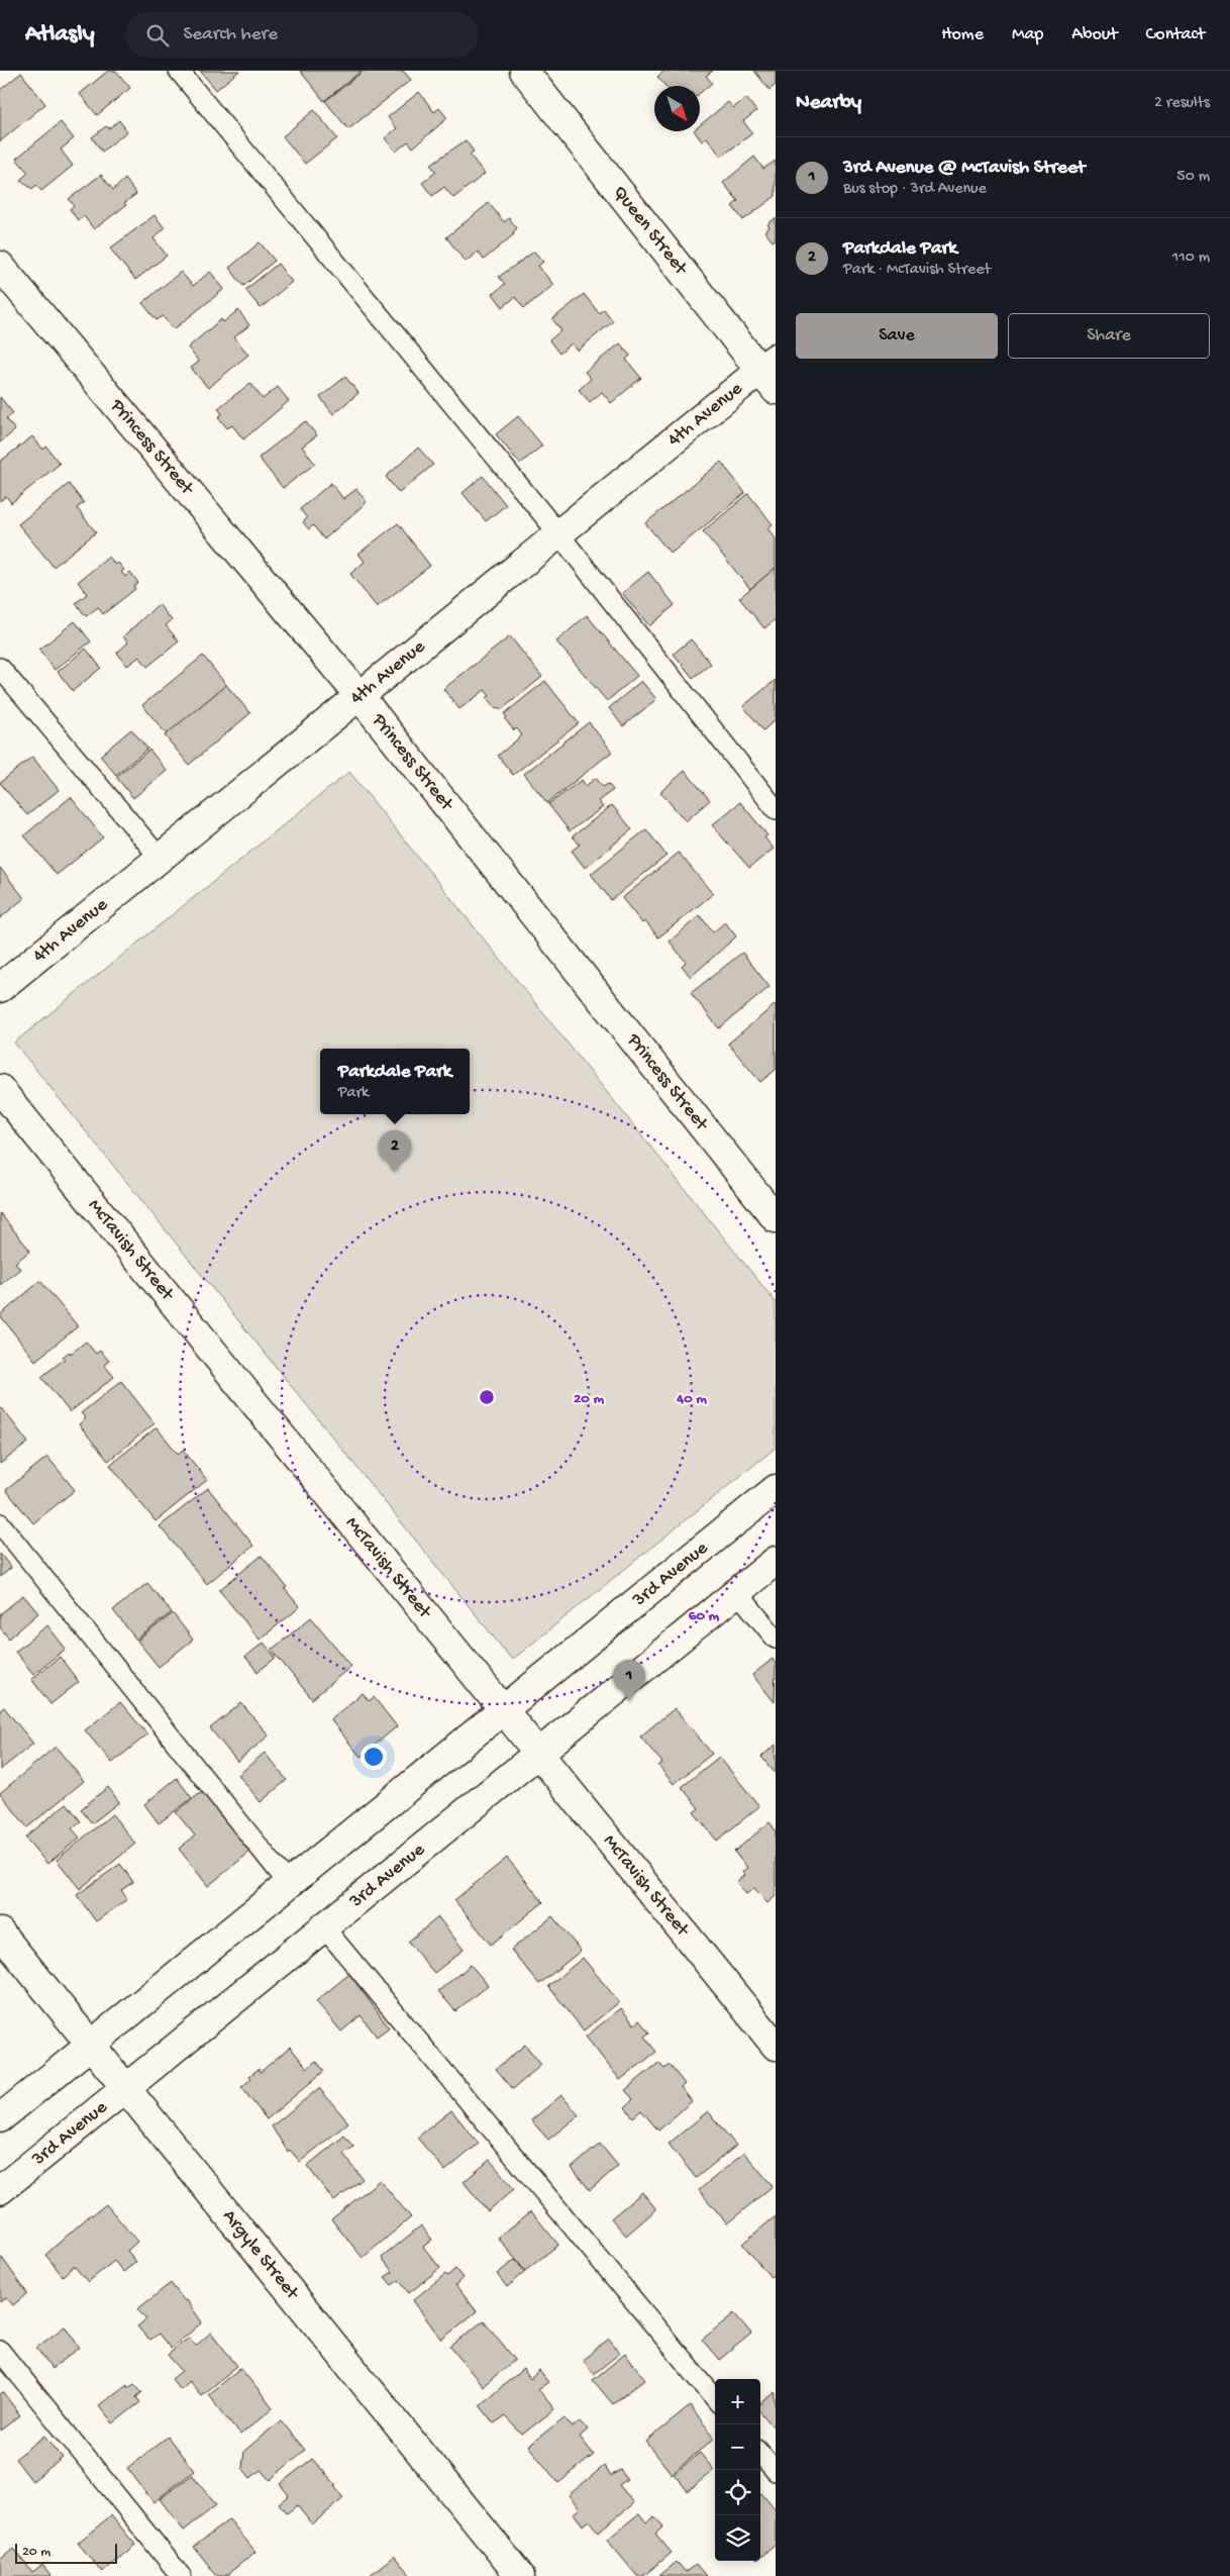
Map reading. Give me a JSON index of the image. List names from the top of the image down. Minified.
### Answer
{"streets":{"street":["Queen Street","4th Avenue","Princess Street","McTavish Street","3rd Avenue","Argyle Street"]},"crossings":[["Queen Street","4th Avenue"],["4th Avenue","Princess Street"],["McTavish Street","3rd Avenue"],["3rd Avenue","Argyle Street"]],"scale_bar":"20 m","north":"bottom right","page":{"header":"Atlasly","search":"Search here","nav":["Home","Map","About","Contact"],"heading":["Nearby","2 results"],"list":[{"mark":"1","name":"3rd Avenue @ McTavish Street","note":"Bus stop · 3rd Avenue","value":"50 m"},{"mark":"2","name":"Parkdale Park","note":"Park · McTavish Street","value":"110 m"}],"buttons":["Save","Share"],"popup":["Parkdale Park","Park"],"pins":["2","1"],"map_buttons":["+","−"],"scale":"20 m"},"rings":["20 m","40 m","60 m"]}
